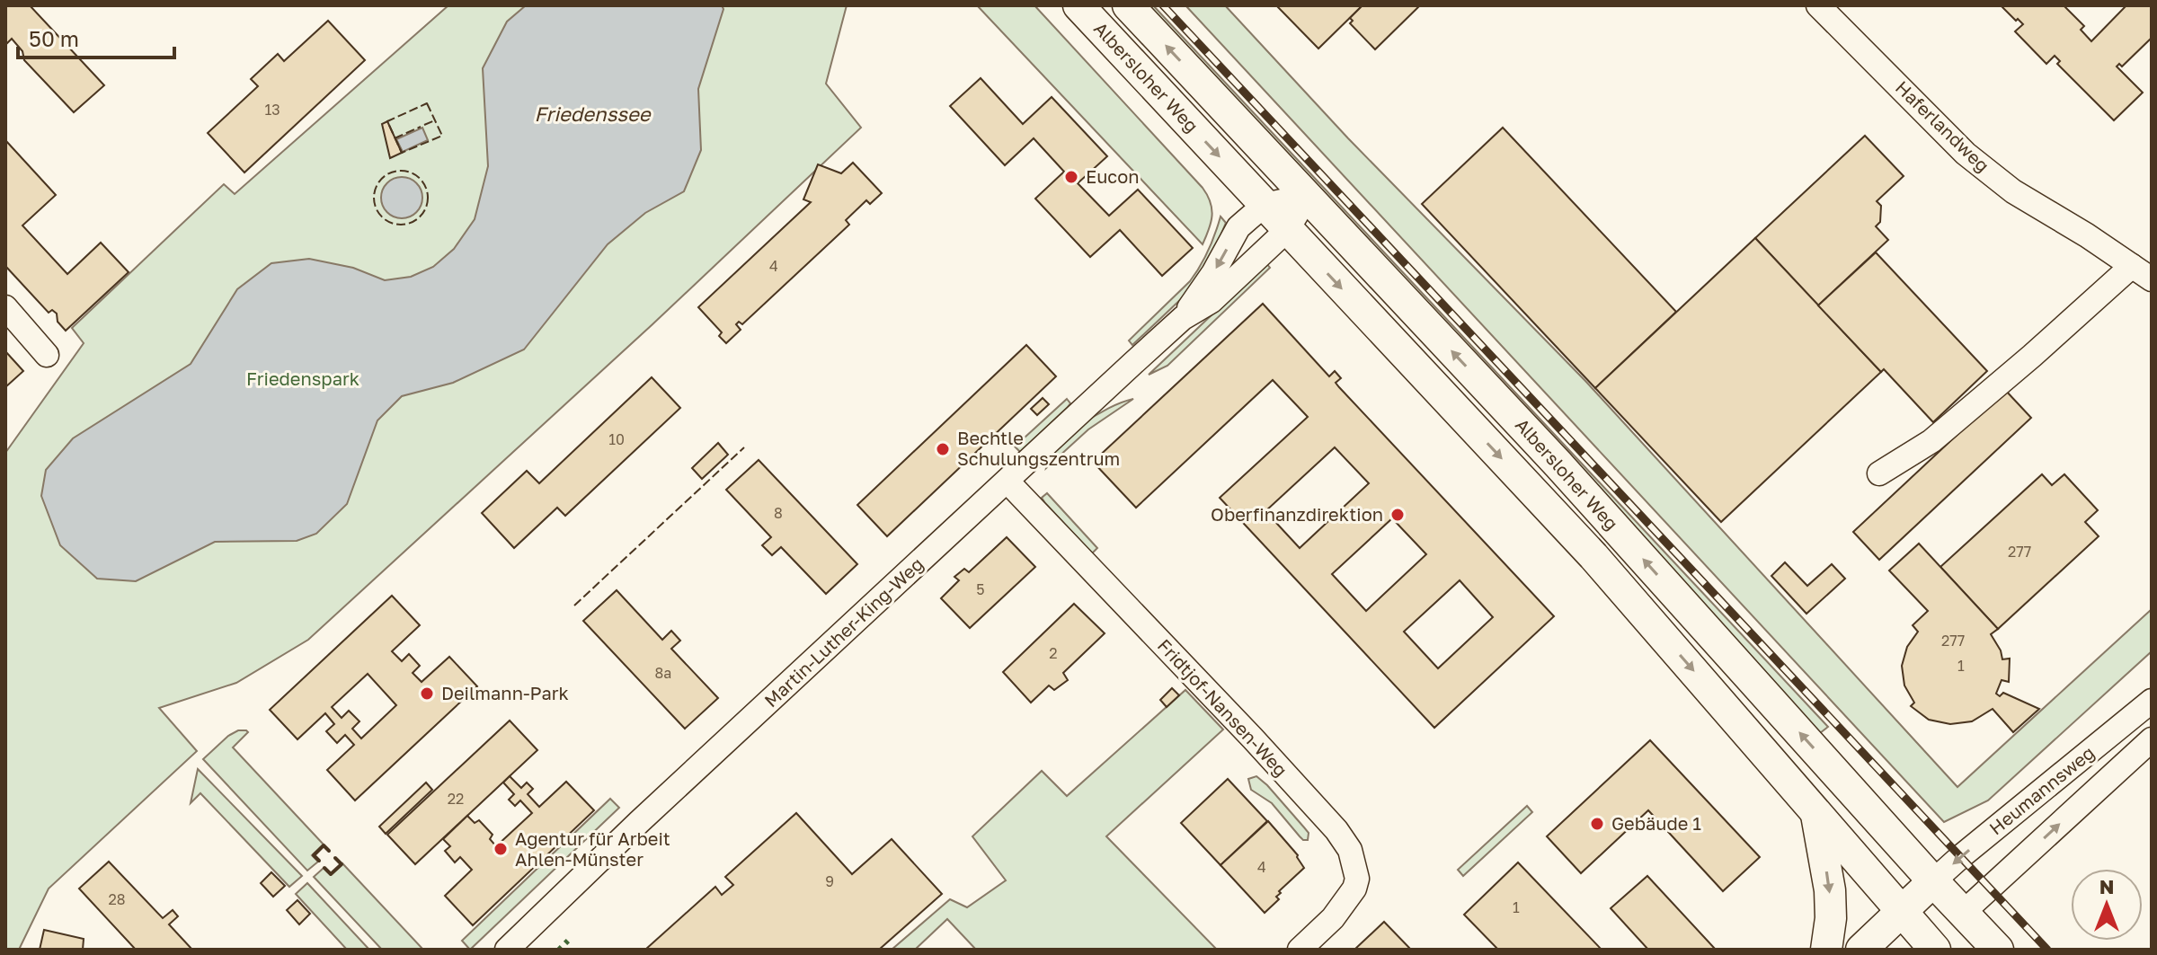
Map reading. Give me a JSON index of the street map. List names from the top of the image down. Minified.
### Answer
{"streets":{"main road":["Albersloher Weg"],"street":["Haferlandweg","Martin-Luther-King-Weg","Fridtjof-Nansen-Weg","Heumannsweg"]},"crossings":[["Albersloher Weg","Martin-Luther-King-Weg"],["Albersloher Weg","Heumannsweg"],["Martin-Luther-King-Weg","Fridtjof-Nansen-Weg"]],"water":["Friedenssee"],"parks":["Friedenspark"],"places":["Eucon","Bechtle Schulungszentrum","Oberfinanzdirektion","Deilmann-Park","Gebäude 1","Agentur für Arbeit Ahlen-Münster"],"house_numbers":["13","4","10","8","277","5","277","2","1","8a","22","4","9","28","1"],"scale_bar":"50 m","north":"top"}
